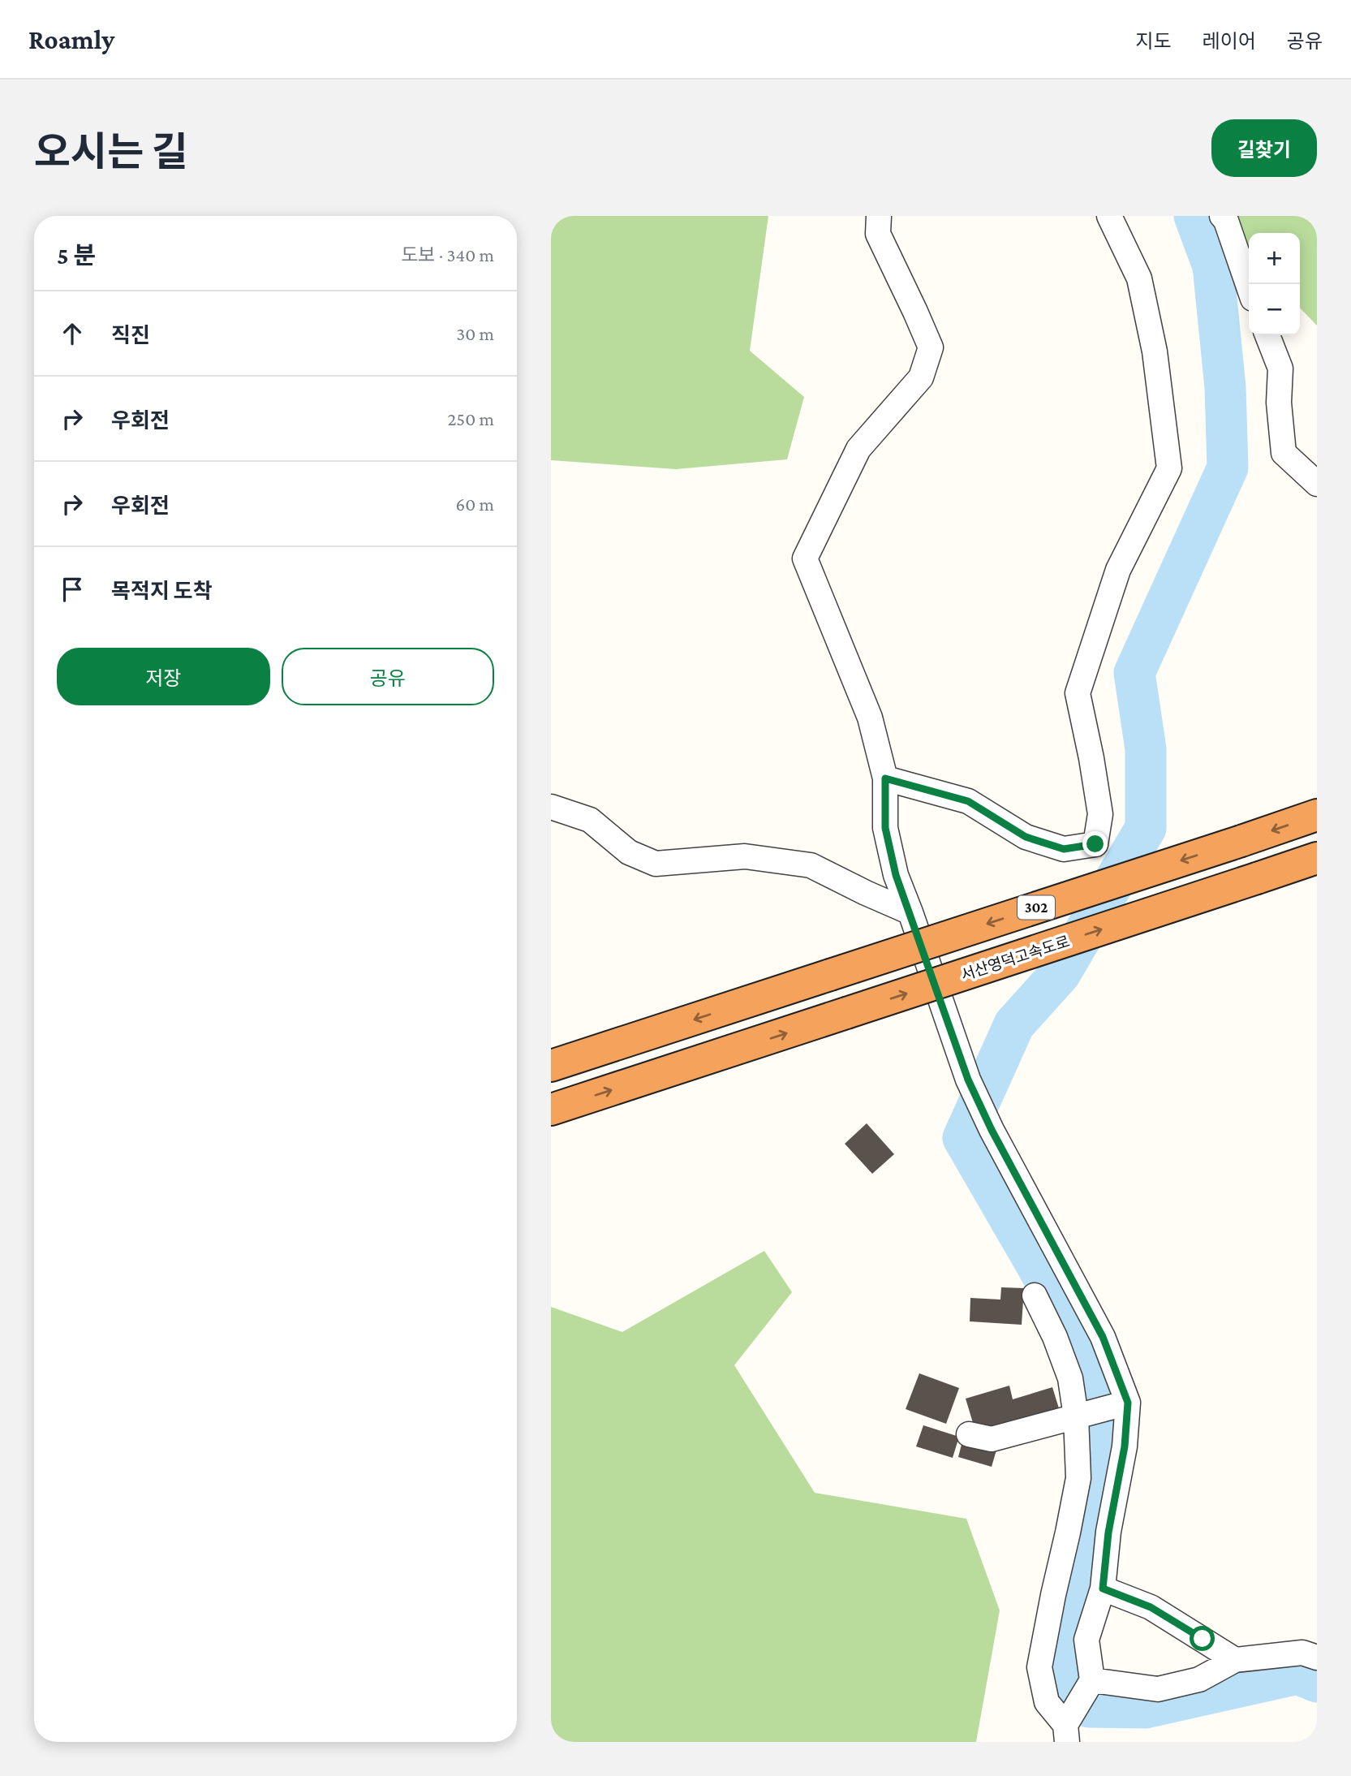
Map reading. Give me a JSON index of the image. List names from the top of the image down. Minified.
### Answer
{"streets":{"highway":["302","서산영덕고속도로"]},"page":{"header":"Roamly","nav":["지도","레이어","공유"],"title":"오시는 길","buttons":["길찾기",["저장","공유"]],"heading":["5 분","도보 · 340 m"],"map_buttons":["+","−"],"list":[["직진","30 m"],["우회전","250 m"],["우회전","60 m"],"목적지 도착"]}}
